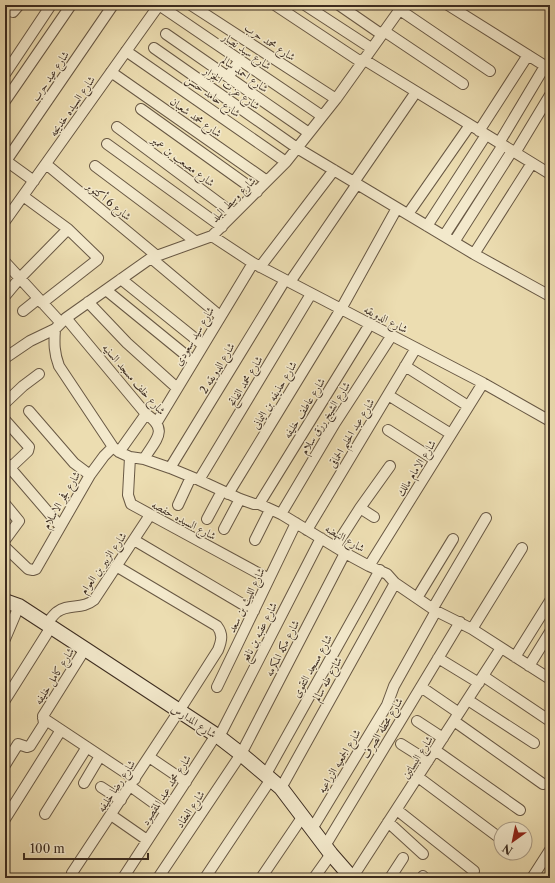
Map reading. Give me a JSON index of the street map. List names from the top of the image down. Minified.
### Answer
{"streets":{"street":["شارع محمد حرب","شارع سيد نصار","شارع احمد سالم","شارع عيد حرب","شارع عزت الجزار","شارع حامد حسن","شارع السيده خديجه","شارع محمد شعبان","شارع مصعب بن عمير","شارع وسط البلد","شارع 6 أكتوبر","شارع الدويقه","شارع سيد سعودى","شارع الدويقه 2","شارع خلف مسجد السنيه","شارع محمد الفاتح","شارع حذيفه بن اليمانى","شارع عاطف خليفه","شارع الشيخ رزق سلام","شارع عبد الحليم الحماقى","شارع الامام مالك","شارع فجر الاسلام","شارع السيده حفصه","شارع النهضه","شارع الزبير بن العوام","شارع الليث بن سعد","شارع عقبه بن نافع","شارع مكه المكرمه","شارع مسجد التقوى","شارع كامل خليفه","شارع طه سالم","شارع المدارس","شارع محطه الصرف","شارع البساتين","شارع الجمعيه الزراعيه","شارع رضا خليفه","شارع محمد عبد المقصود","شارع العقاد"]},"crossings":[["شارع محمد حرب","شارع وسط البلد"],["شارع سيد نصار","شارع السيده خديجه"],["شارع سيد نصار","شارع وسط البلد"],["شارع احمد سالم","شارع وسط البلد"],["شارع عزت الجزار","شارع وسط البلد"],["شارع عزت الجزار","شارع سيد سعودى"],["شارع عزت الجزار","شارع الدويقه 2"],["شارع عزت الجزار","شارع حذيفه بن اليمانى"],["شارع حامد حسن","شارع السيده خديجه"],["شارع حامد حسن","شارع وسط البلد"],["شارع السيده خديجه","شارع محمد شعبان"],["شارع السيده خديجه","شارع 6 أكتوبر"],["شارع محمد شعبان","شارع وسط البلد"],["شارع مصعب بن عمير","شارع وسط البلد"],["شارع وسط البلد","شارع 6 أكتوبر"],["شارع وسط البلد","شارع الدويقه"],["شارع وسط البلد","شارع خلف مسجد السنيه"],["شارع 6 أكتوبر","شارع سيد سعودى"],["شارع الدويقه","شارع سيد سعودى"],["شارع الدويقه","شارع الدويقه 2"],["شارع الدويقه","شارع محمد الفاتح"],["شارع الدويقه","شارع حذيفه بن اليمانى"],["شارع الدويقه","شارع عاطف خليفه"],["شارع الدويقه","شارع الشيخ رزق سلام"],["شارع الدويقه","شارع عبد الحليم الحماقى"],["شارع الدويقه","شارع الامام مالك"],["شارع سيد سعودى","شارع خلف مسجد السنيه"],["شارع الدويقه 2","شارع النهضه"],["شارع خلف مسجد السنيه","شارع فجر الاسلام"],["شارع خلف مسجد السنيه","شارع النهضه"],["شارع محمد الفاتح","شارع النهضه"],["شارع حذيفه بن اليمانى","شارع النهضه"],["شارع عاطف خليفه","شارع النهضه"],["شارع الشيخ رزق سلام","شارع النهضه"],["شارع عبد الحليم الحماقى","شارع النهضه"],["شارع الامام مالك","شارع النهضه"],["شارع فجر الاسلام","شارع النهضه"],["شارع السيده حفصه","شارع النهضه"],["شارع السيده حفصه","شارع الزبير بن العوام"],["شارع السيده حفصه","شارع الليث بن سعد"],["شارع النهضه","شارع الليث بن سعد"],["شارع النهضه","شارع عقبه بن نافع"],["شارع النهضه","شارع مكه المكرمه"],["شارع النهضه","شارع مسجد التقوى"],["شارع النهضه","شارع طه سالم"],["شارع النهضه","شارع محطه الصرف"],["شارع النهضه","شارع البساتين"],["شارع النهضه","شارع الجمعيه الزراعيه"],["شارع الزبير بن العوام","شارع المدارس"],["شارع الزبير بن العوام","شارع رضا خليفه"],["شارع عقبه بن نافع","شارع المدارس"],["شارع عقبه بن نافع","شارع محمد عبد المقصود"],["شارع مكه المكرمه","شارع المدارس"],["شارع مكه المكرمه","شارع العقاد"],["شارع مسجد التقوى","شارع طه سالم"],["شارع مسجد التقوى","شارع المدارس"],["شارع كامل خليفه","شارع المدارس"],["شارع طه سالم","شارع المدارس"],["شارع المدارس","شارع محطه الصرف"],["شارع المدارس","شارع البساتين"],["شارع المدارس","شارع الجمعيه الزراعيه"],["شارع المدارس","شارع رضا خليفه"],["شارع المدارس","شارع محمد عبد المقصود"],["شارع المدارس","شارع العقاد"]],"scale_bar":"100 m","north":"bottom left"}
